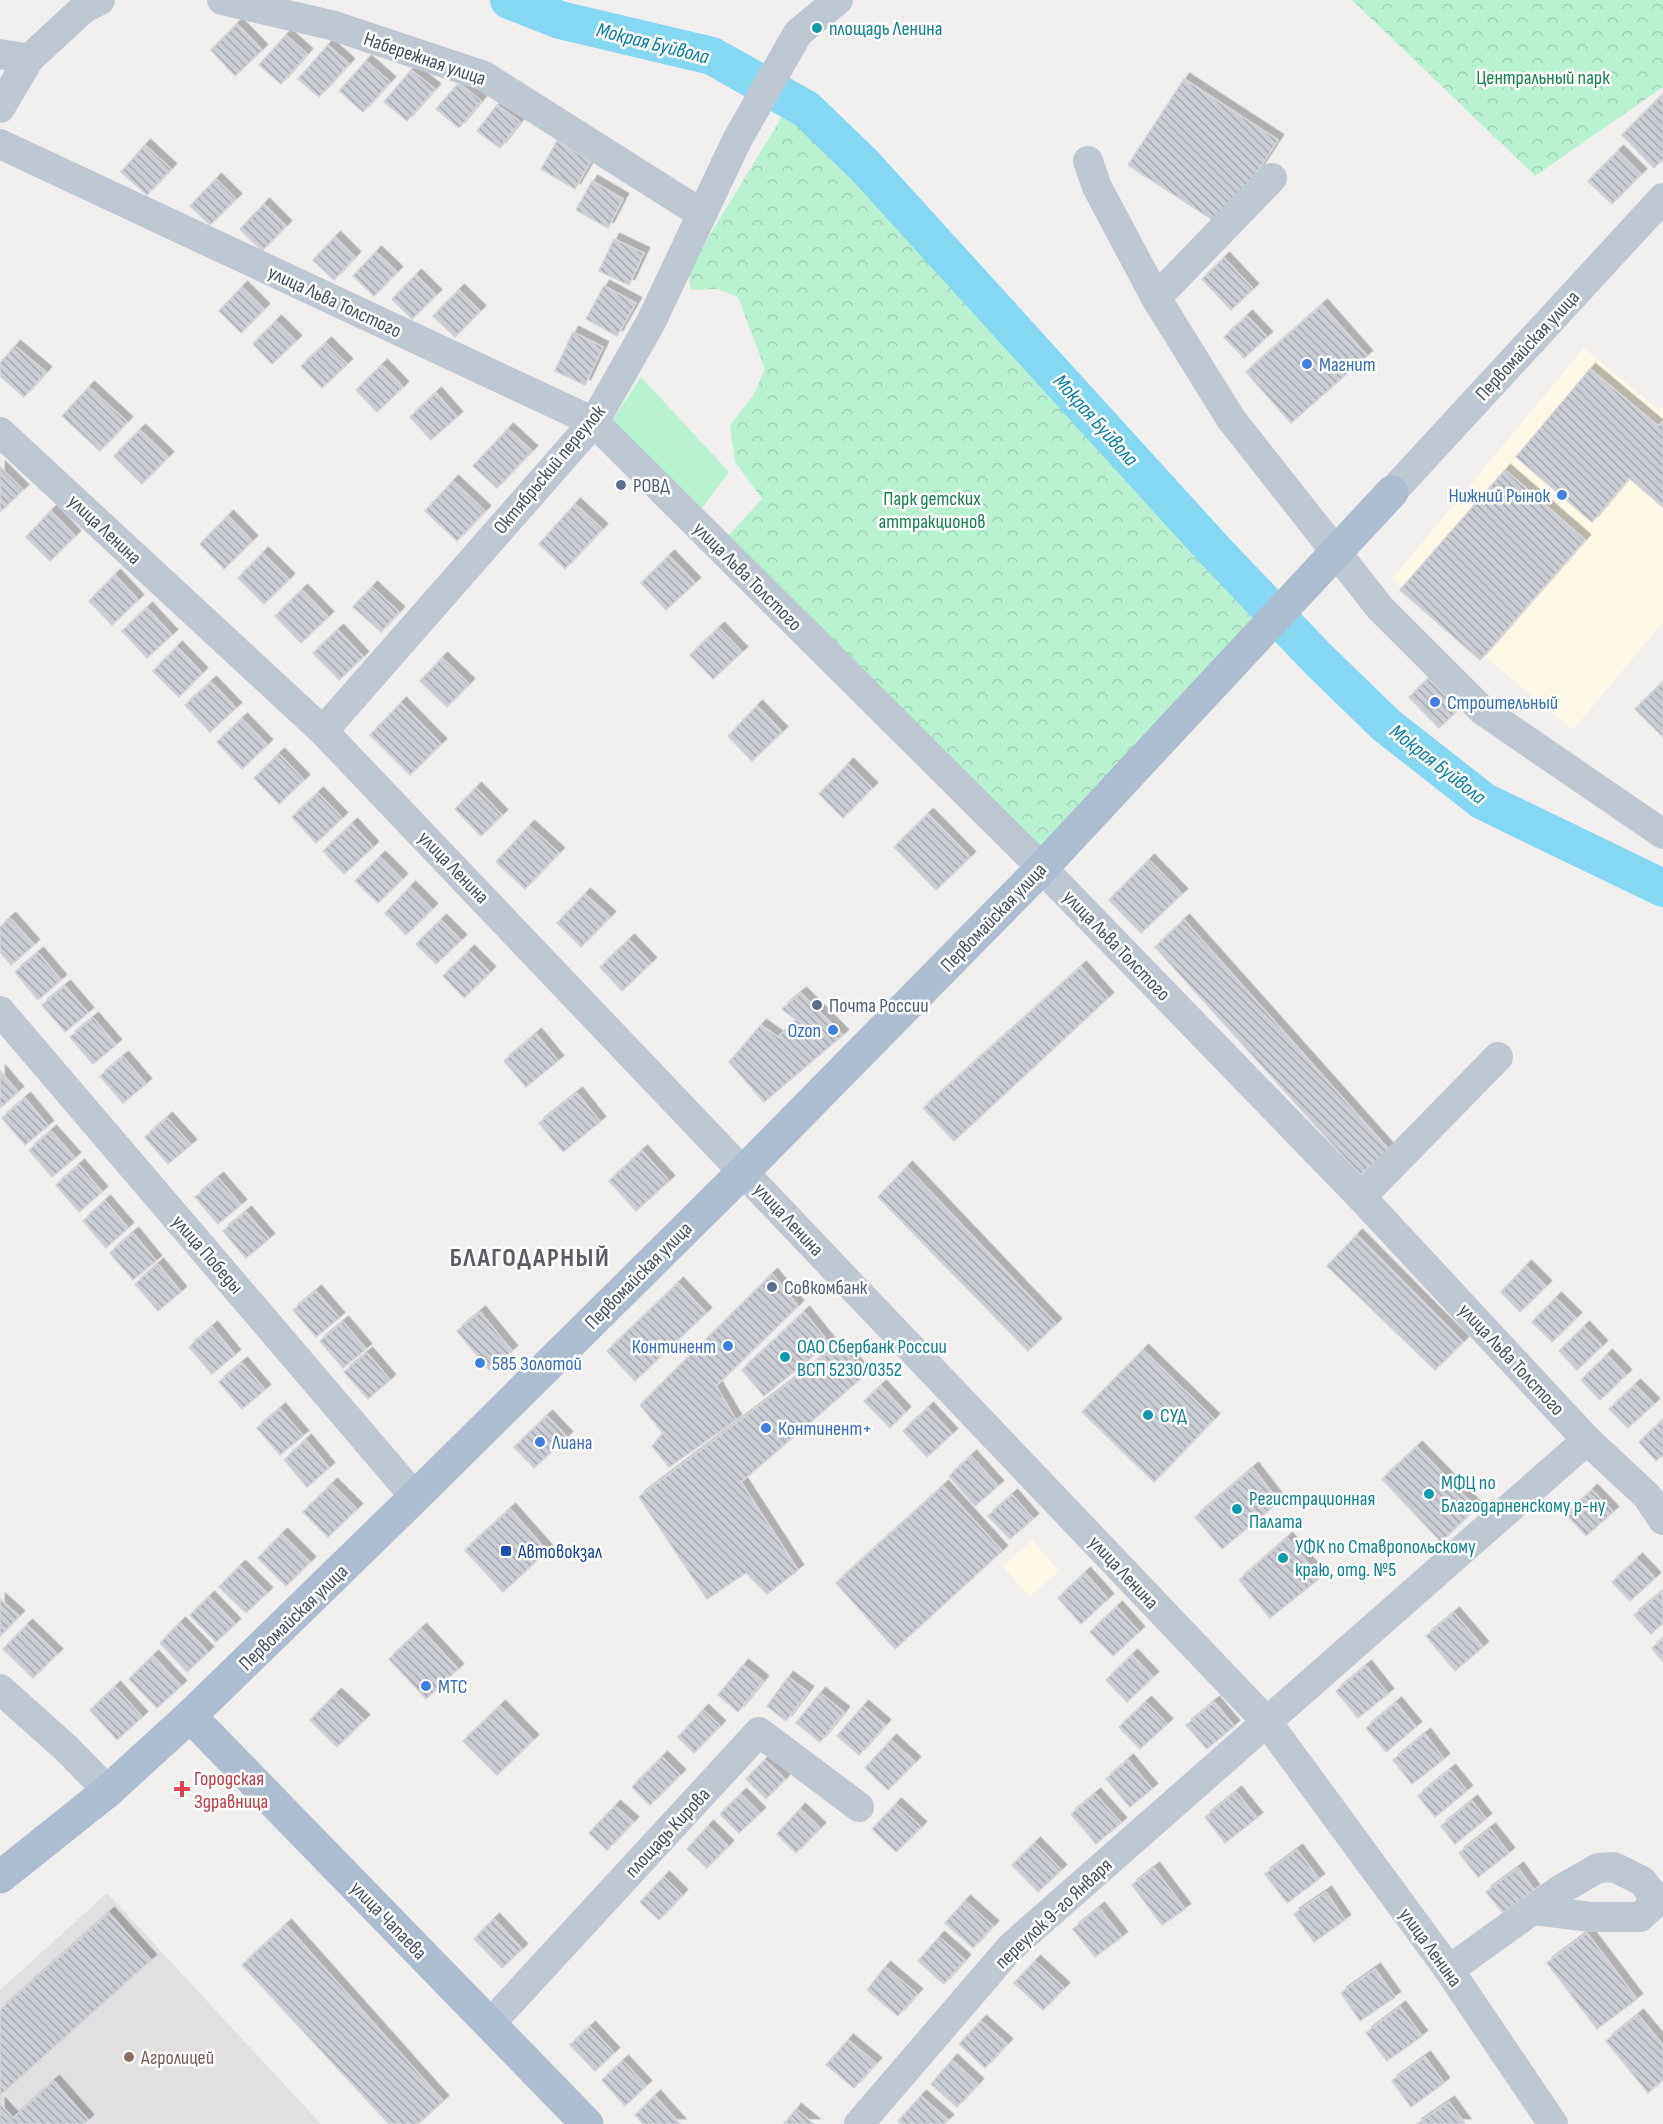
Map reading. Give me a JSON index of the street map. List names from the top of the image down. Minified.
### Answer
{"streets":{"main road":["Первомайская улица","улица Чапаева"],"street":["Набережная улица","улица Льва Толстого","Октябрьский переулок","улица Ленина","улица Победы","площадь Кирова","переулок 9-го Января"]},"crossings":[["Набережная улица","Октябрьский переулок"],["улица Льва Толстого","Первомайская улица"],["улица Льва Толстого","Октябрьский переулок"],["улица Льва Толстого","переулок 9-го Января"],["Первомайская улица","улица Ленина"],["Первомайская улица","улица Победы"],["Первомайская улица","улица Чапаева"],["Октябрьский переулок","улица Ленина"],["улица Ленина","переулок 9-го Января"],["площадь Кирова","улица Чапаева"]],"districts":["БЛАГОДАРНЫЙ"],"water":["Мокрая Буйвола"],"parks":["Центральный парк","Парк детских аттракционов"],"places":{"other":["площадь Ленина","Магнит","РОВД","Нижний Рынок","Строительный","Почта России","Ozon","Совкомбанк","Континент","ОАО Сбербанк России ВСП 5230/0352","585 Золотой","СУД","Континент+","Лиана","МФЦ по Благодарненскому р-ну","Регистрационная Палата","УФК по Ставропольскому краю, отд. №5","МТС","Агролицей"],"transit":["Автовокзал"],"health":["Городская Здравница"]}}
